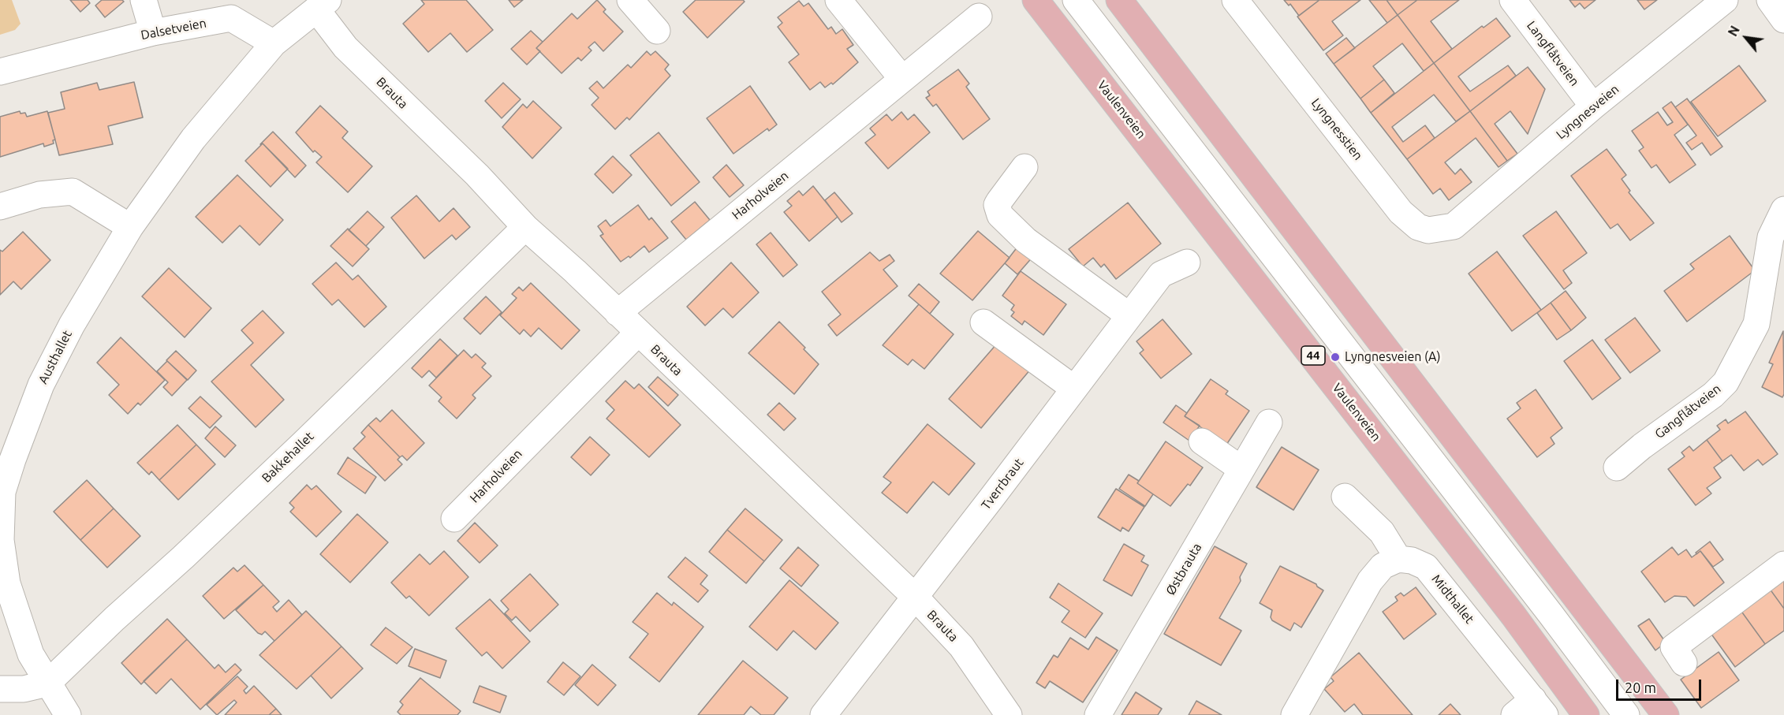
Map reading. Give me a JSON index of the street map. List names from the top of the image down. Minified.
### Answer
{"streets":{"main road":["Vaulenveien","44"],"street":["Dalsetveien","Langflåtveien","Brauta","Lyngnesveien","Lyngnesstien","Harholveien","Austhallet","Gangflåtveien","Bakkehallet","Tverrbraut","Østbrauta","Midthallet"]},"crossings":[["Dalsetveien","Austhallet"],["Langflåtveien","Lyngnesveien"],["Brauta","Harholveien"],["Brauta","Bakkehallet"],["Brauta","Tverrbraut"],["Lyngnesveien","Lyngnesstien"],["Austhallet","Bakkehallet"]],"places":["Lyngnesveien (A)"],"scale_bar":"20 m","north":"top left"}
